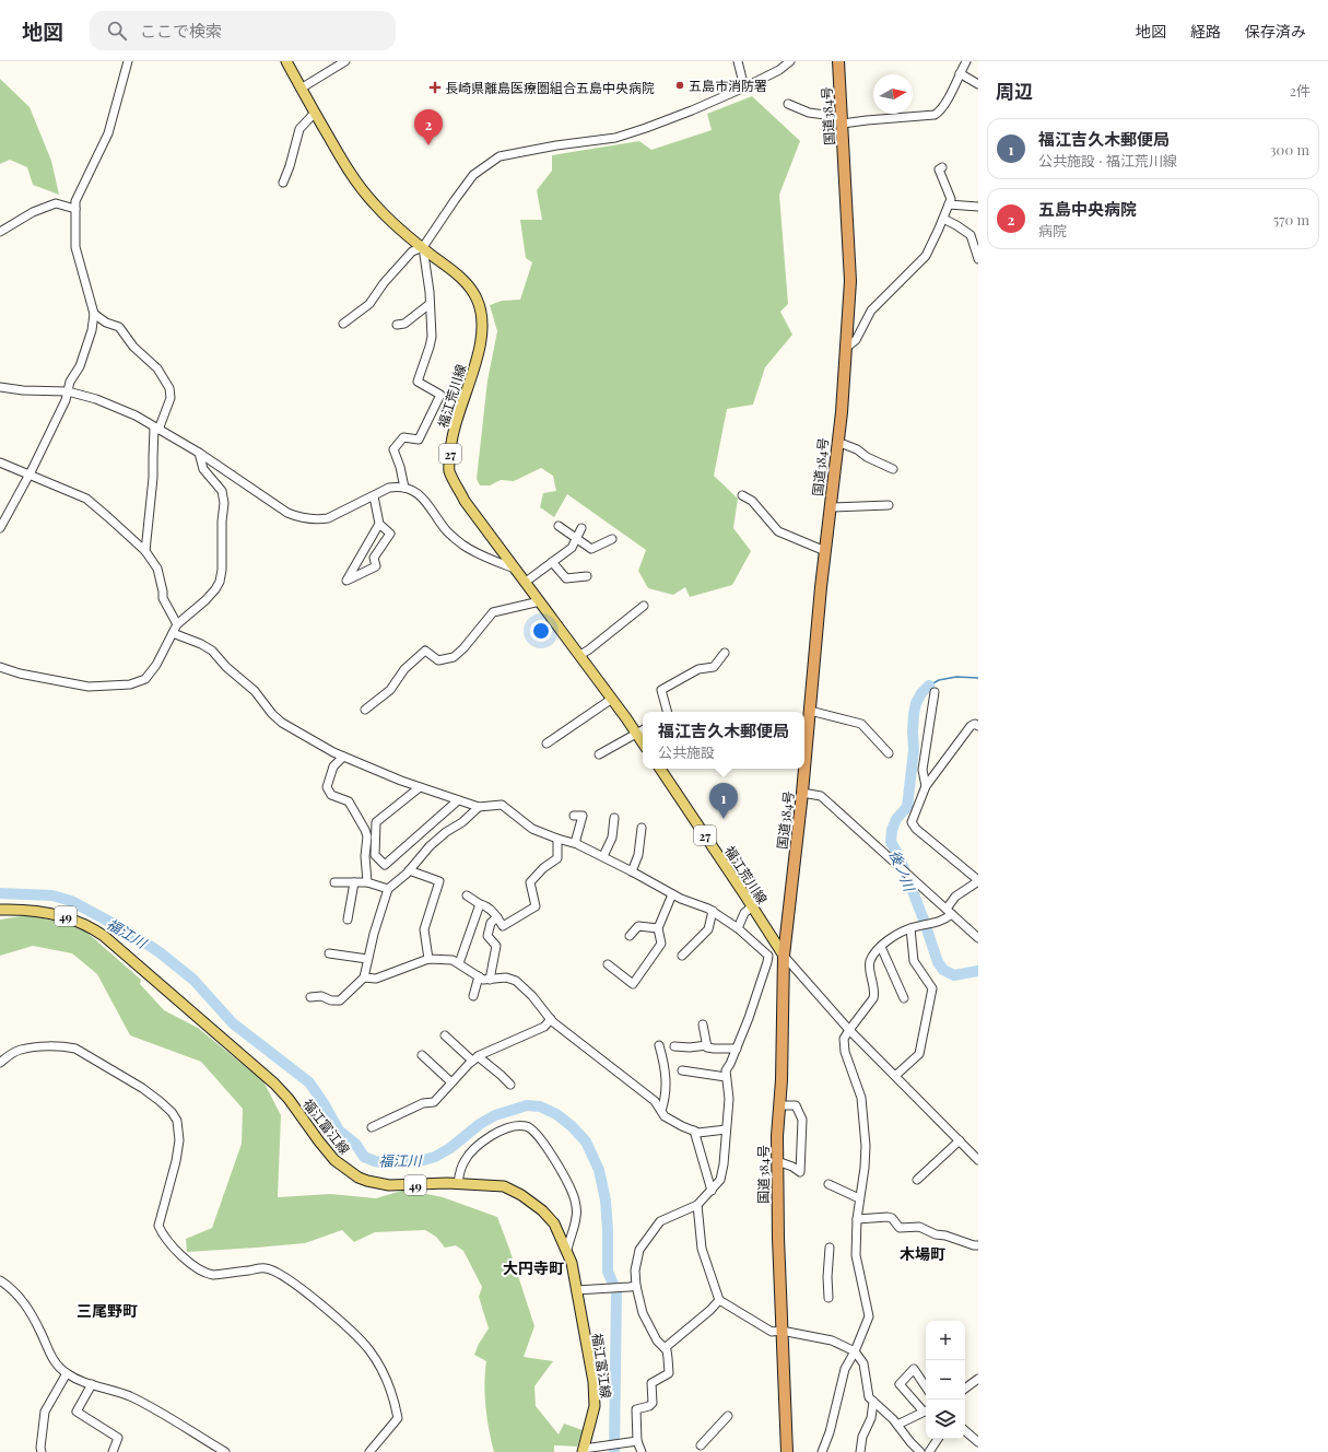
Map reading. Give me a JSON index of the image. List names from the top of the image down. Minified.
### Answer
{"streets":{"highway":["国道384号"],"main road":["福江荒川線","27","49","福江富江線"]},"crossings":[["国道384号","福江荒川線"]],"districts":["木場町","大円寺町","三尾野町"],"water":["後ノ川","福江川"],"places":{"other":["五島市消防署"],"health":["長崎県離島医療圏組合五島中央病院"]},"north":"right","page":{"header":"地図","search":"ここで検索","nav":["地図","経路","保存済み"],"heading":["周辺","2件"],"pins":["2","1"],"list":[{"mark":"1","name":"福江吉久木郵便局","note":"公共施設 · 福江荒川線","value":"300 m"},{"mark":"2","name":"五島中央病院","note":"病院","value":"570 m"}],"popup":["福江吉久木郵便局","公共施設"],"map_buttons":["+","−"]}}
